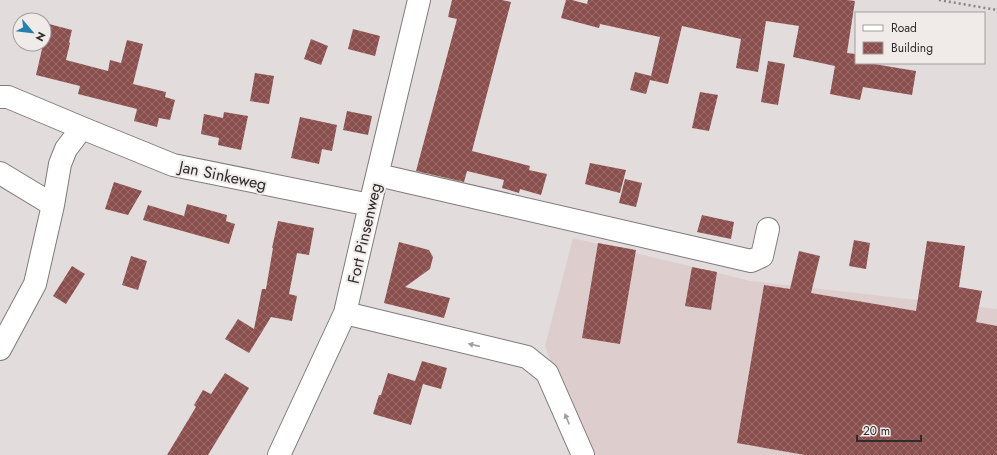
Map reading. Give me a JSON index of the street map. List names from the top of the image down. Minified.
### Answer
{"streets":{"street":["Jan Sinkeweg","Fort Pinsenweg"]},"crossings":[["Jan Sinkeweg","Fort Pinsenweg"]],"legend":["Road","Building"],"scale_bar":"20 m","north":"bottom right"}
